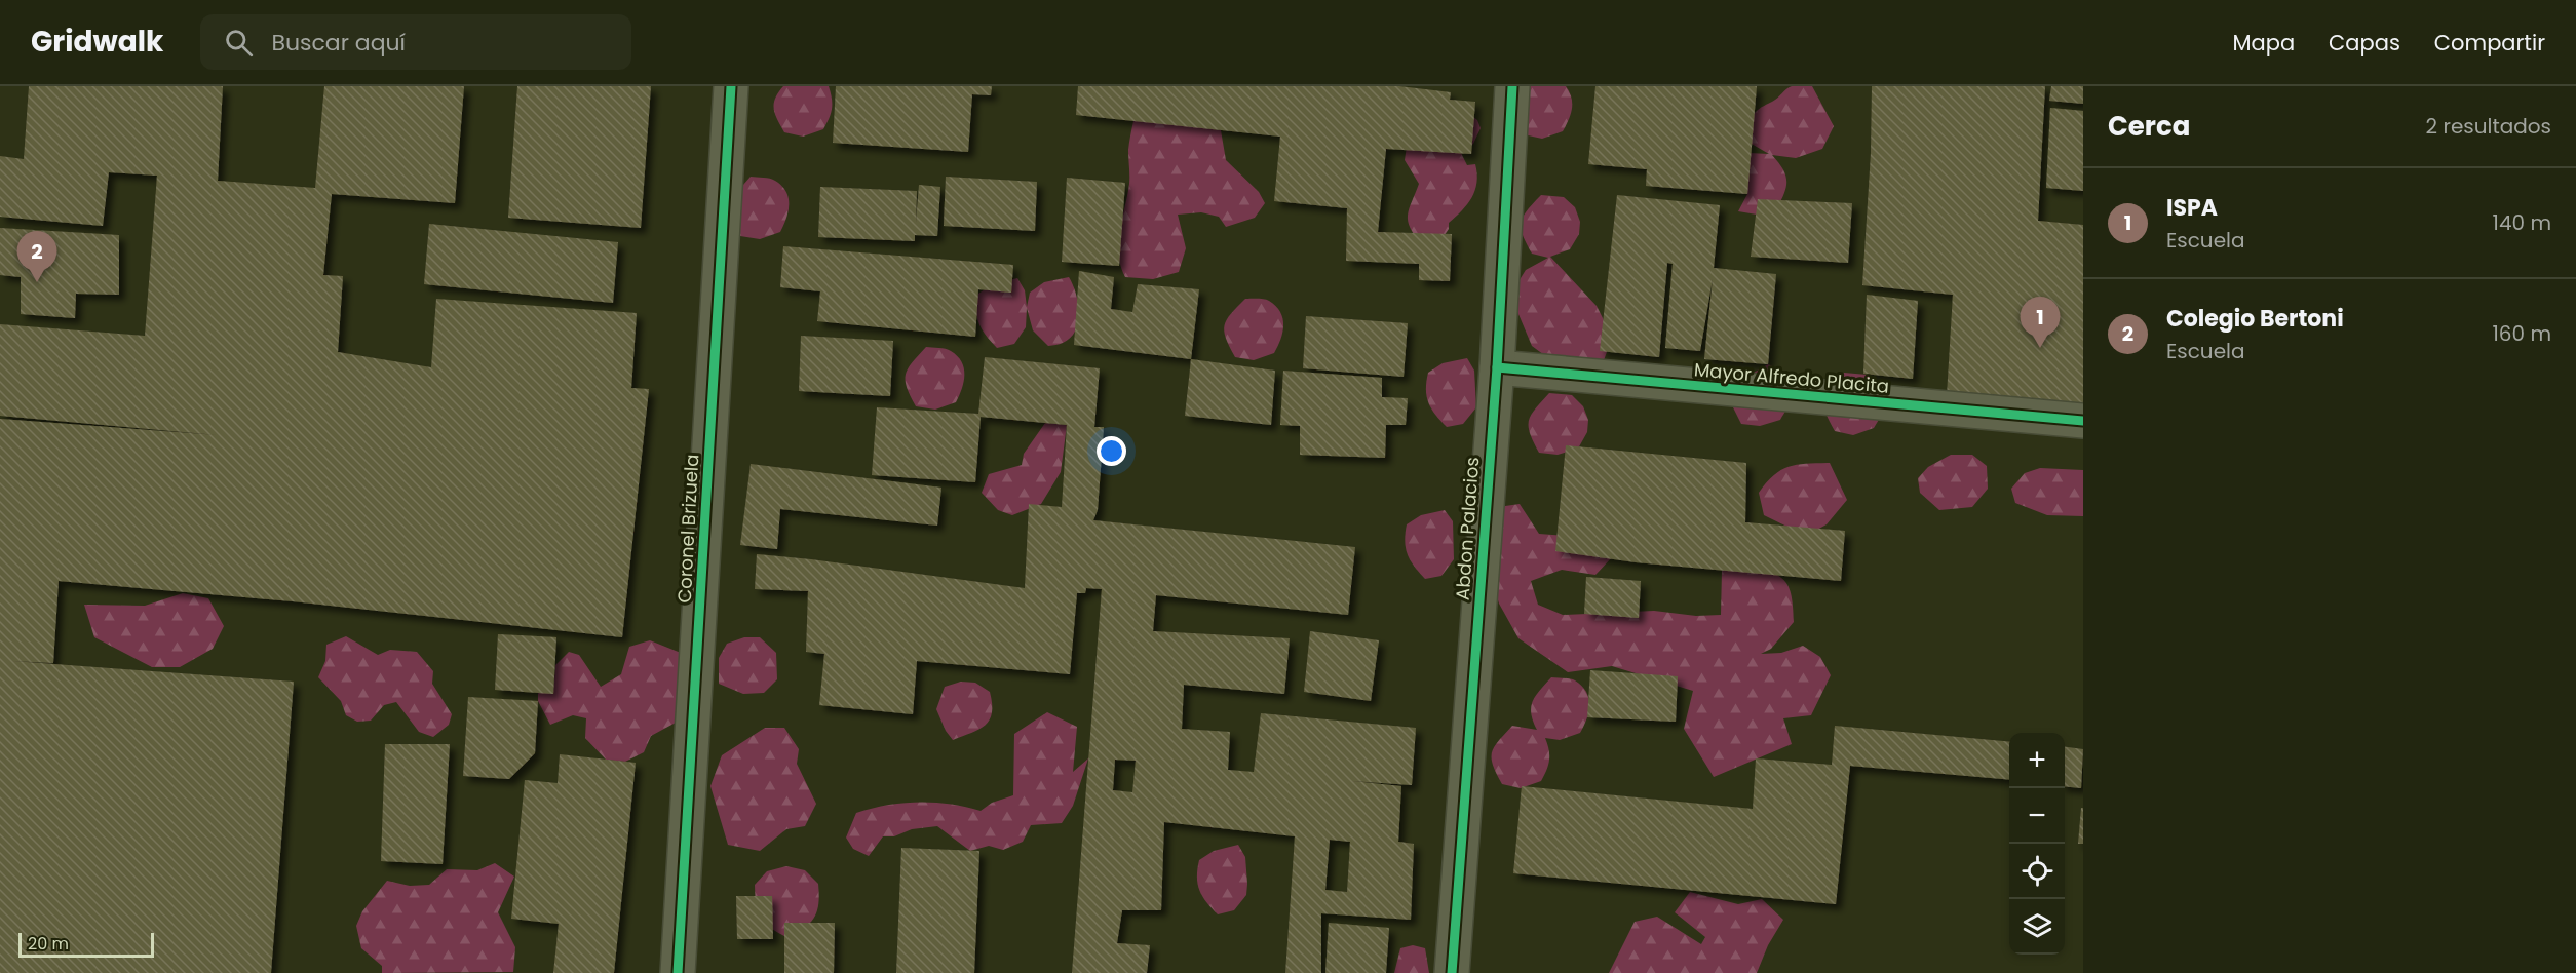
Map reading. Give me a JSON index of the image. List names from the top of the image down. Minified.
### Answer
{"streets":{"street":["Mayor Alfredo Placita","Coronel Brizuela","Abdon Palacios"]},"crossings":[["Mayor Alfredo Placita","Abdon Palacios"]],"scale_bar":"20 m","page":{"header":"Gridwalk","search":"Buscar aquí","nav":["Mapa","Capas","Compartir"],"heading":["Cerca","2 resultados"],"list":[{"mark":"1","name":"ISPA","note":"Escuela","value":"140 m"},{"mark":"2","name":"Colegio Bertoni","note":"Escuela","value":"160 m"}],"pins":["2","1"],"map_buttons":["+","−"],"scale":"20 m"}}
